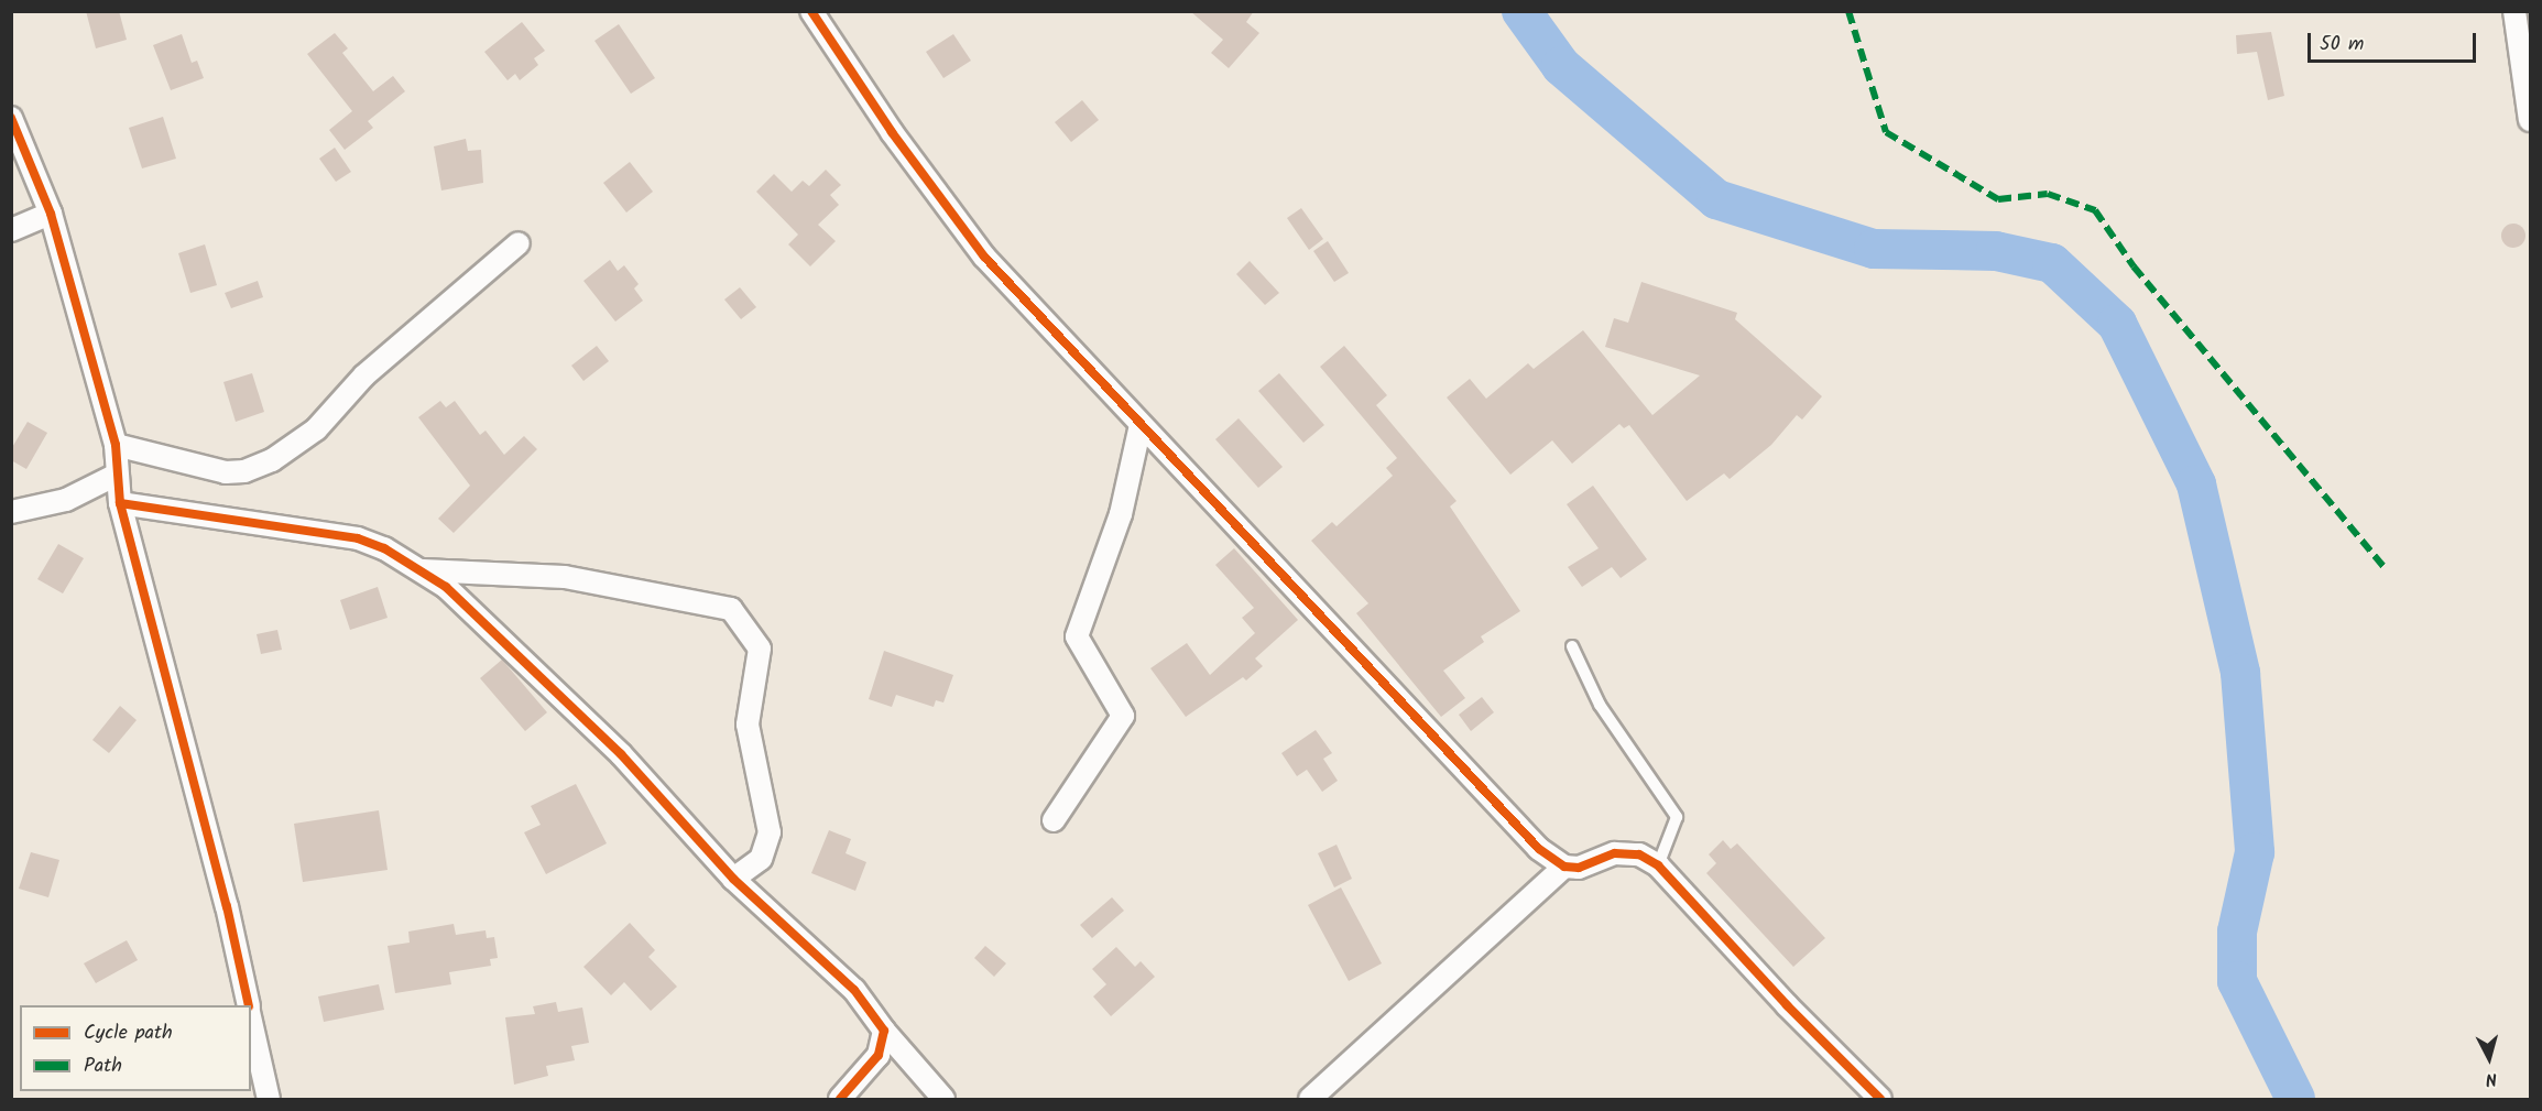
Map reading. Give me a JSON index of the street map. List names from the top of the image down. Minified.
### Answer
{"legend":["Cycle path","Path"],"scale_bar":"50 m","north":"bottom"}
